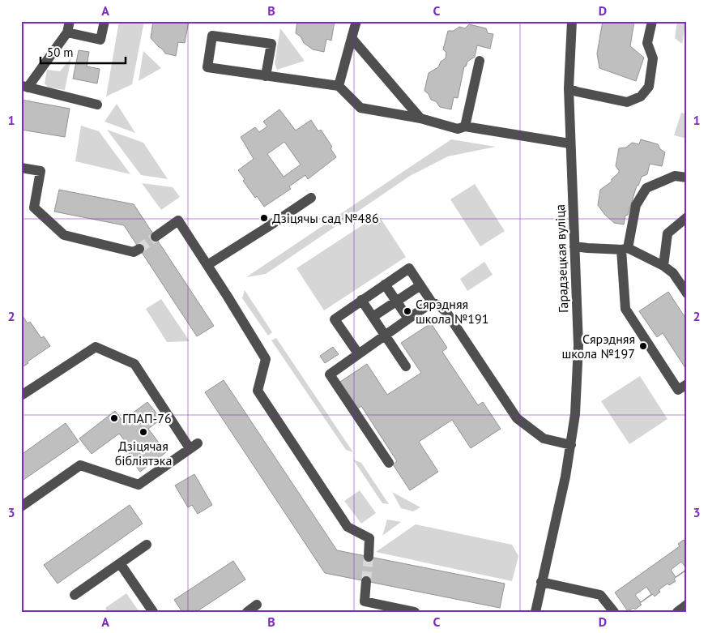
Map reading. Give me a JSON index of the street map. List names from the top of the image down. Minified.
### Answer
{"streets":{"street":["Гарадзецкая вуліца"]},"places":["Дзіцячы сад №486","Сярэдняя школа №191","Сярэдняя школа №197","ГПАП-76","Дзіцячая бібліятэка"],"scale_bar":"50 m","grid":{"columns":["A","B","C","D"],"rows":["1","2","3"]}}
